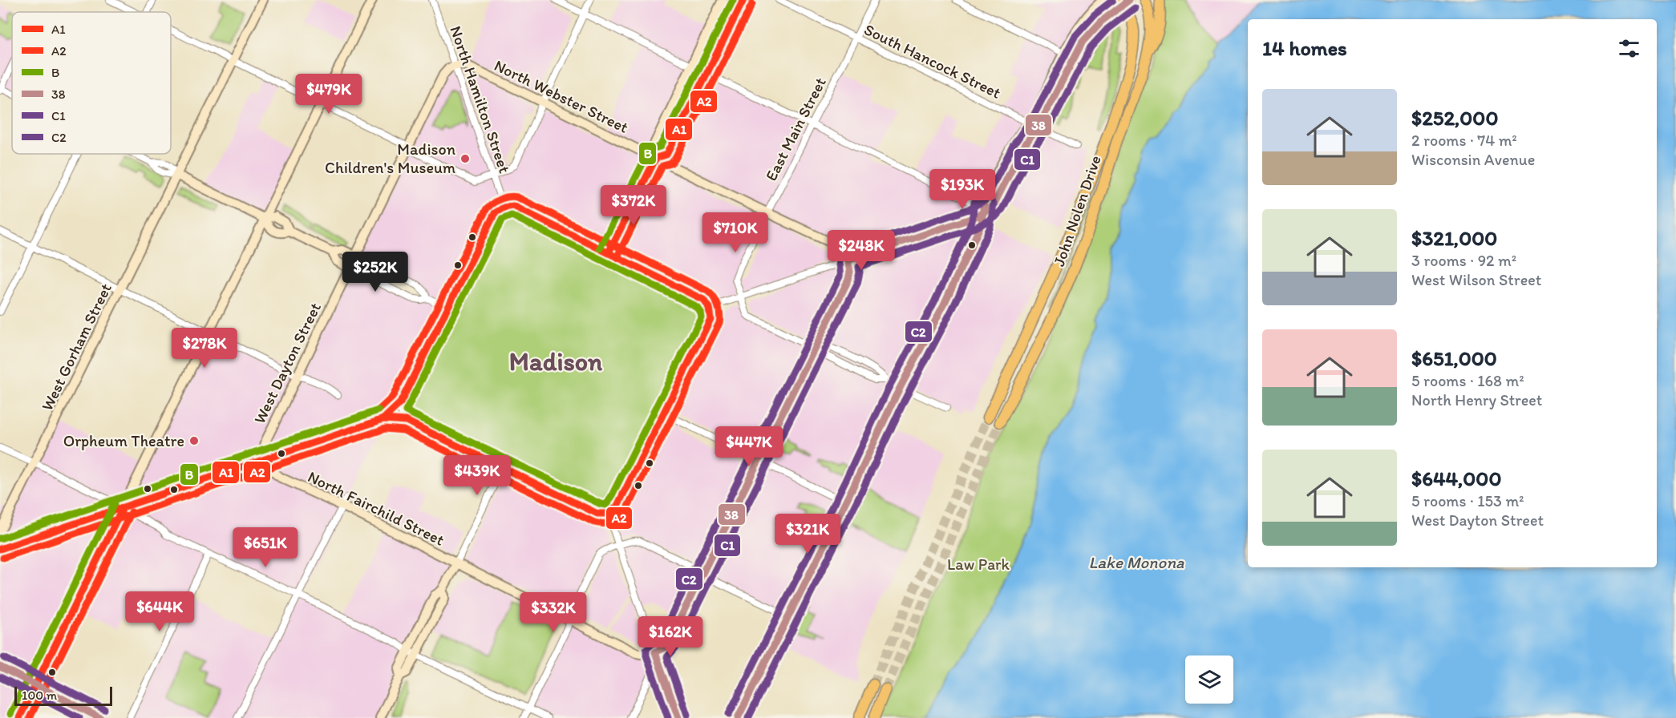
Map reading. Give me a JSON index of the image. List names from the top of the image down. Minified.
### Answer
{"streets":{"main road":["John Nolen Drive"],"street":["South Hancock Street","North Webster Street","North Hamilton Street","East Main Street","West Gorham Street","West Dayton Street","North Fairchild Street"]},"crossings":[["South Hancock Street","East Main Street"],["North Webster Street","North Hamilton Street"],["North Webster Street","East Main Street"],["North Webster Street","West Dayton Street"],["North Hamilton Street","West Dayton Street"],["West Dayton Street","North Fairchild Street"]],"districts":["Madison"],"water":["Lake Monona"],"parks":["Law Park"],"places":["Madison Children's Museum","Orpheum Theatre"],"lines":["transit line A1","transit line B","transit line 38","transit line C2","transit line A2","transit line C1"],"legend":["A1","A2","B","38","C1","C2"],"scale_bar":"100 m","page":{"heading":"14 homes","price":["$479K","$193K","$372K","$710K","$248K","$252K","$278K","$447K","$439K","$321K","$651K","$644K","$332K","$162K"],"list":[{"name":"$252,000","note":"2 rooms · 74 m² · Wisconsin Avenue"},{"name":"$321,000","note":"3 rooms · 92 m² · West Wilson Street"},{"name":"$651,000","note":"5 rooms · 168 m² · North Henry Street"},{"name":"$644,000","note":"5 rooms · 153 m² · West Dayton Street"}],"scale":"100 m"}}
